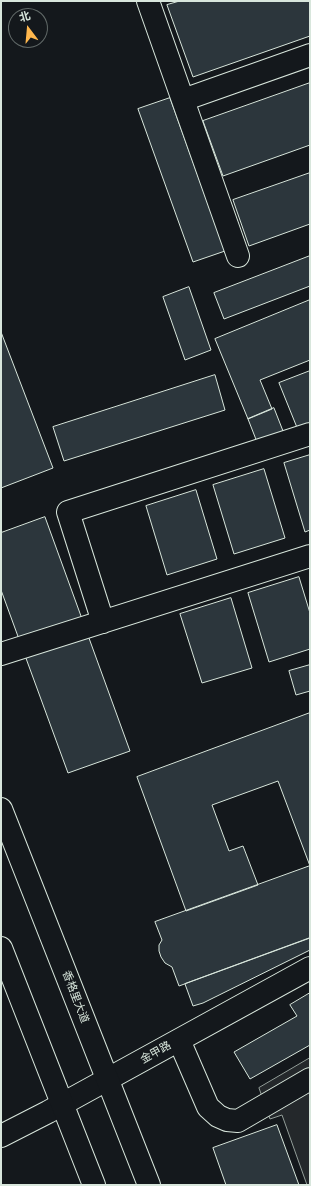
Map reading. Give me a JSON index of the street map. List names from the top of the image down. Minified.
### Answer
{"streets":{"main road":["香格里大道","金甲路"]},"crossings":[["香格里大道","金甲路"]],"north":"top"}
